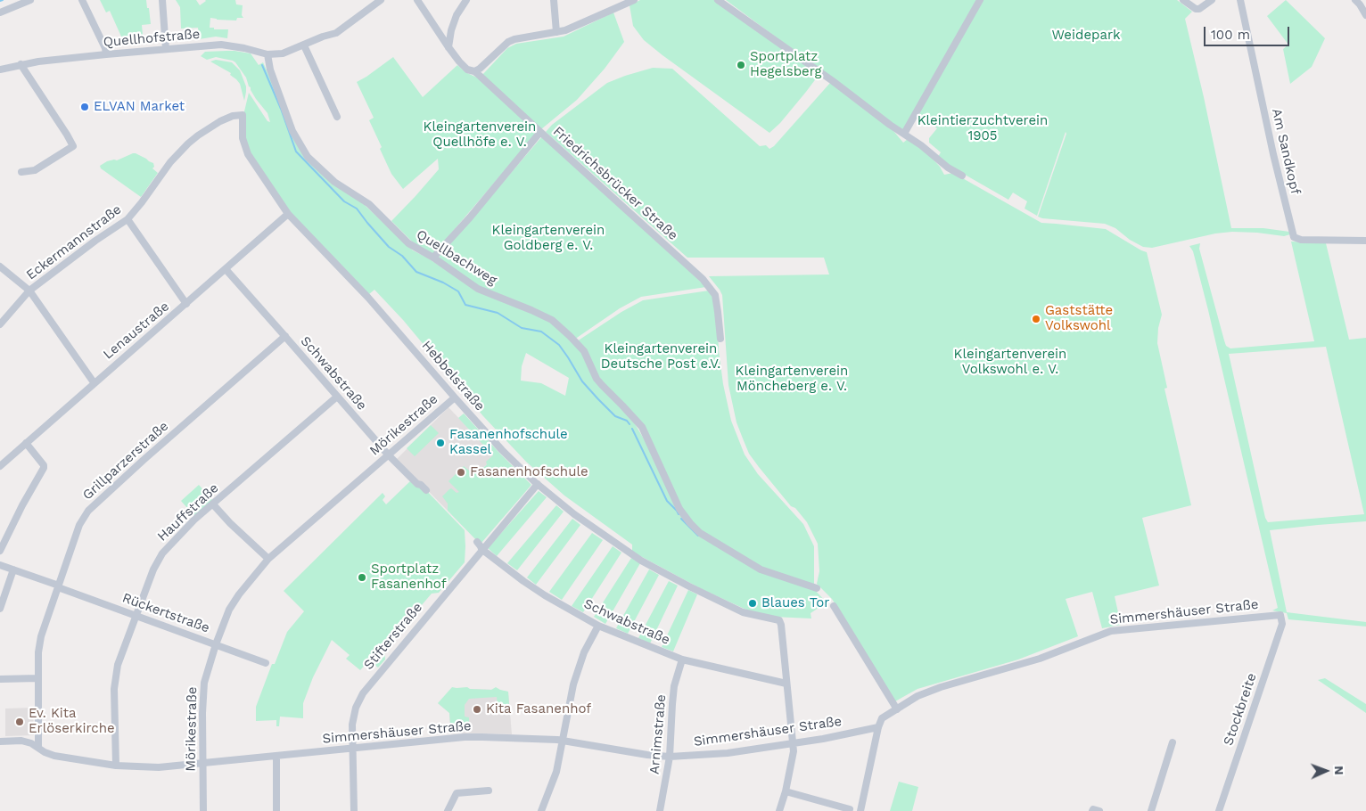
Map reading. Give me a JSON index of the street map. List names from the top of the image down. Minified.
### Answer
{"streets":{"street":["Quellhofstraße","Am Sandkopf","Friedrichsbrücker Straße","Eckermannstraße","Quellbachweg","Lenaustraße","Schwabstraße","Hebbelstraße","Mörikestraße","Grillparzerstraße","Hauffstraße","Simmershäuser Straße","Rückertstraße","Stifterstraße","Stockbreite","Arnimstraße"]},"crossings":[["Quellhofstraße","Quellbachweg"],["Eckermannstraße","Hebbelstraße"],["Lenaustraße","Schwabstraße"],["Lenaustraße","Hebbelstraße"],["Schwabstraße","Hebbelstraße"],["Schwabstraße","Mörikestraße"],["Schwabstraße","Grillparzerstraße"],["Schwabstraße","Hauffstraße"],["Schwabstraße","Stifterstraße"],["Schwabstraße","Arnimstraße"],["Hebbelstraße","Mörikestraße"],["Hebbelstraße","Stifterstraße"],["Mörikestraße","Simmershäuser Straße"],["Mörikestraße","Rückertstraße"],["Grillparzerstraße","Simmershäuser Straße"],["Grillparzerstraße","Rückertstraße"],["Hauffstraße","Simmershäuser Straße"],["Hauffstraße","Rückertstraße"],["Simmershäuser Straße","Stifterstraße"],["Simmershäuser Straße","Stockbreite"],["Simmershäuser Straße","Arnimstraße"]],"parks":["Weidepark","Kleintierzuchtverein 1905","Kleingartenverein Quellhöfe e. V.","Kleingartenverein Goldberg e. V.","Kleingartenverein Deutsche Post e.V.","Kleingartenverein Volkswohl e. V.","Kleingartenverein Möncheberg e. V."],"places":["Sportplatz Hegelsberg","ELVAN Market","Gaststätte Volkswohl","Fasanenhofschule Kassel","Fasanenhofschule","Sportplatz Fasanenhof","Blaues Tor","Kita Fasanenhof","Ev. Kita Erlöserkirche"],"scale_bar":"100 m","north":"right"}
